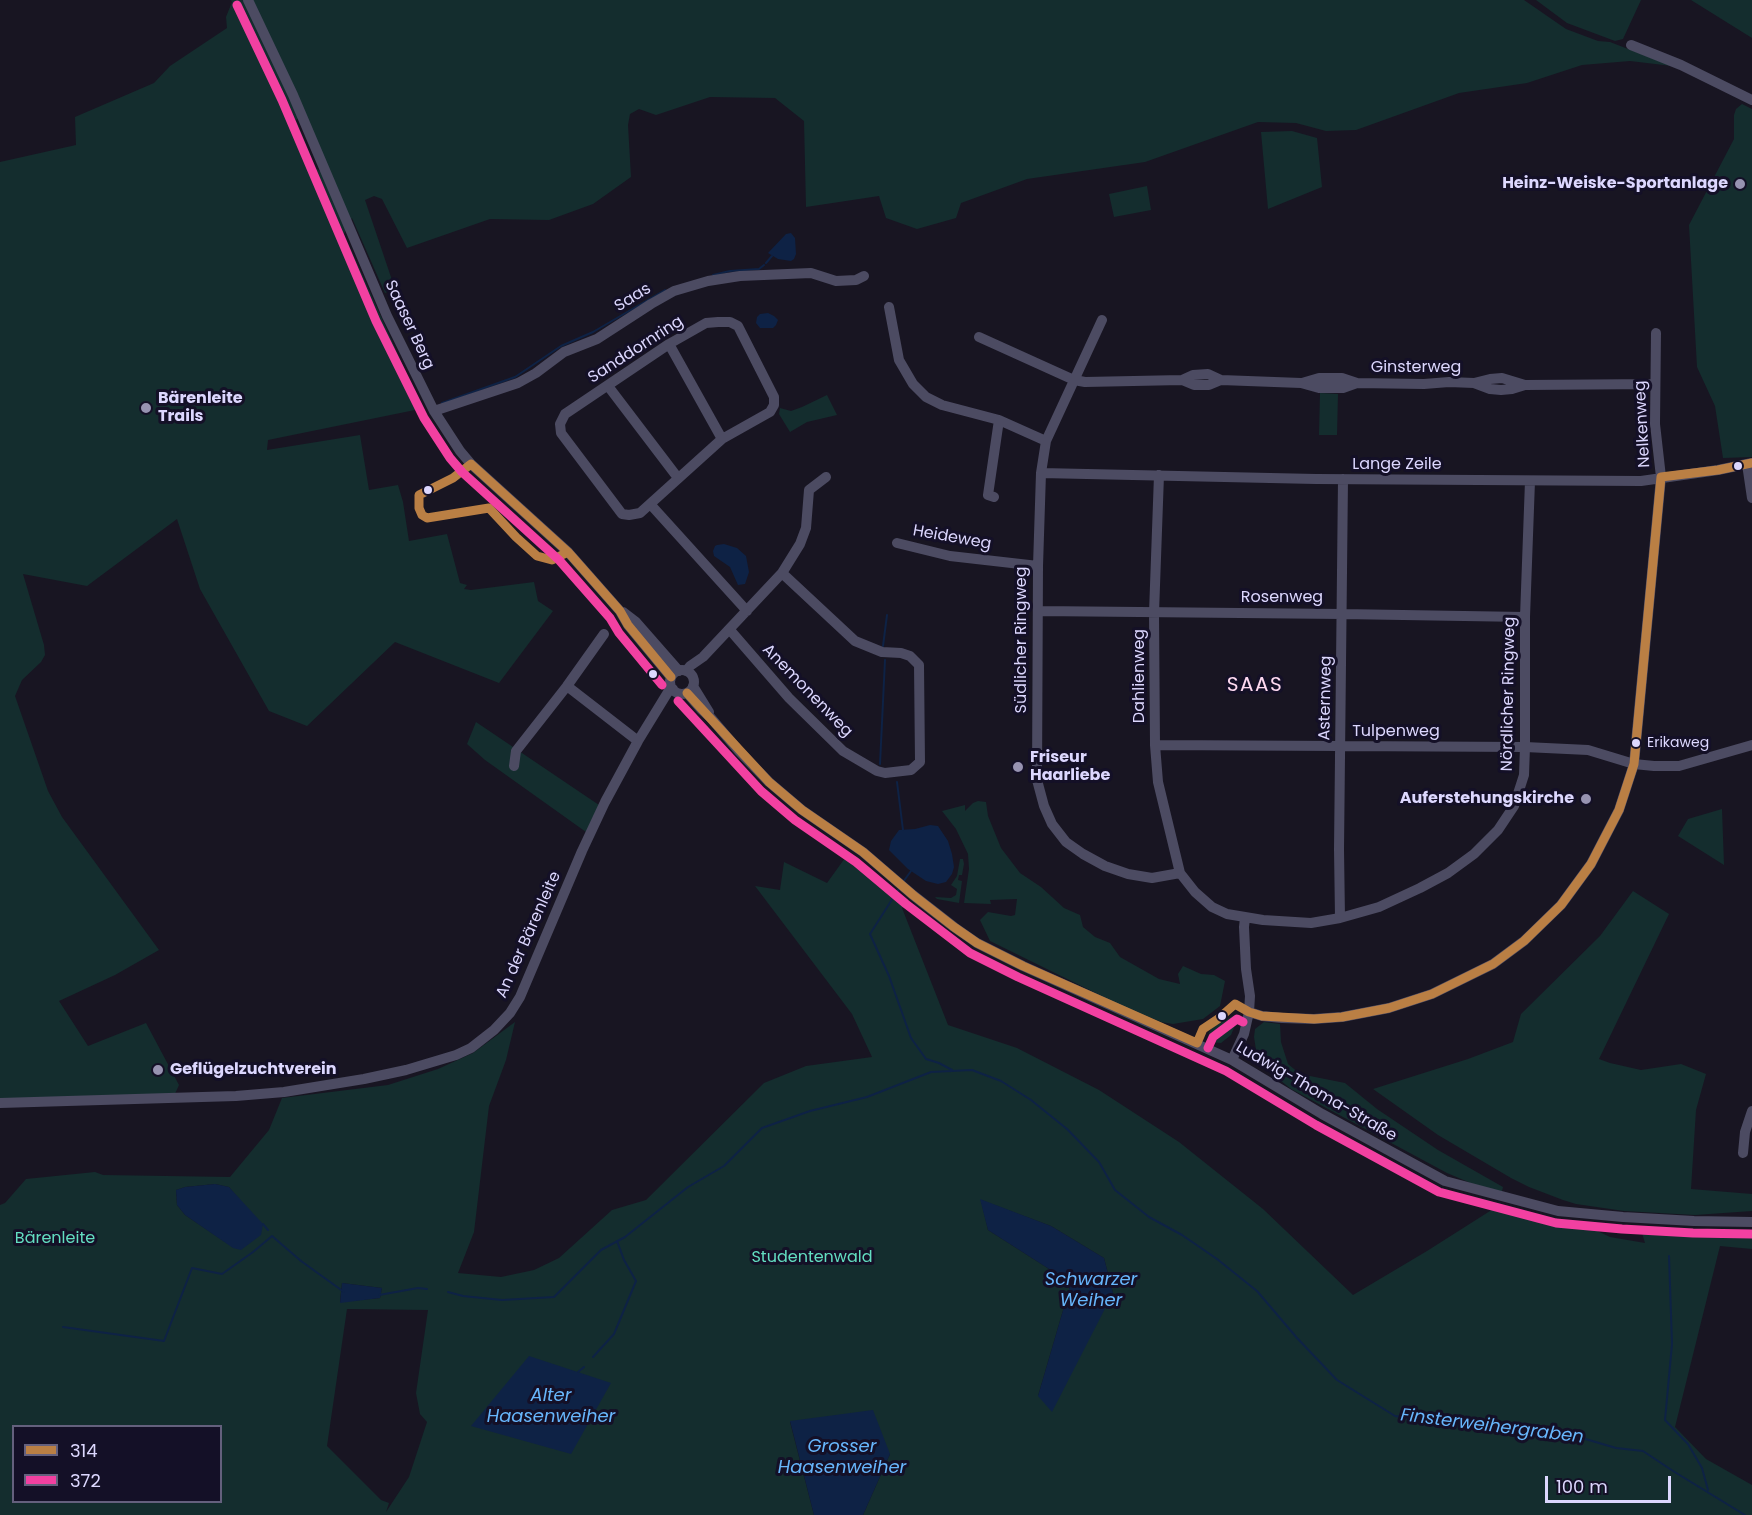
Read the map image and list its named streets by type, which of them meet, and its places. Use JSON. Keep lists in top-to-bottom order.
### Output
{
  "streets": {
    "street": [
      "Saas",
      "Saaser Berg",
      "Sanddornring",
      "Ginsterweg",
      "Nelkenweg",
      "Lange Zeile",
      "Heideweg",
      "Rosenweg",
      "Südlicher Ringweg",
      "Dahlienweg",
      "Anemonenweg",
      "Nördlicher Ringweg",
      "Asternweg",
      "Tulpenweg",
      "An der Bärenleite",
      "Ludwig-Thoma-Straße"
    ]
  },
  "crossings": [
    ["Saas", "Saaser Berg"],
    ["Saaser Berg", "An der Bärenleite"],
    ["Saaser Berg", "Ludwig-Thoma-Straße"],
    ["Ginsterweg", "Nelkenweg"],
    ["Ginsterweg", "Südlicher Ringweg"],
    ["Nelkenweg", "Lange Zeile"],
    ["Nelkenweg", "Tulpenweg"],
    ["Lange Zeile", "Südlicher Ringweg"],
    ["Lange Zeile", "Dahlienweg"],
    ["Lange Zeile", "Nördlicher Ringweg"],
    ["Lange Zeile", "Asternweg"],
    ["Heideweg", "Südlicher Ringweg"],
    ["Rosenweg", "Südlicher Ringweg"],
    ["Rosenweg", "Dahlienweg"],
    ["Rosenweg", "Nördlicher Ringweg"],
    ["Rosenweg", "Asternweg"],
    ["Südlicher Ringweg", "Dahlienweg"],
    ["Südlicher Ringweg", "Nördlicher Ringweg"],
    ["Dahlienweg", "Nördlicher Ringweg"],
    ["Dahlienweg", "Tulpenweg"],
    ["Nördlicher Ringweg", "Asternweg"],
    ["Nördlicher Ringweg", "Tulpenweg"],
    ["Asternweg", "Tulpenweg"],
    ["An der Bärenleite", "Ludwig-Thoma-Straße"]
  ],
  "districts": ["SAAS"],
  "water": [
    "Schwarzer Weiher",
    "Alter Haasenweiher",
    "Finsterweihergraben",
    "Grosser Haasenweiher"
  ],
  "parks": ["Bärenleite", "Studentenwald"],
  "places": [
    "Heinz-Weiske-Sportanlage",
    "Bärenleite Trails",
    "Erikaweg",
    "Friseur Haarliebe",
    "Auferstehungskirche",
    "Geflügelzuchtverein"
  ],
  "lines": ["transit line 372", "transit line 314"],
  "legend": ["314", "372"],
  "scale_bar": "100 m"
}
